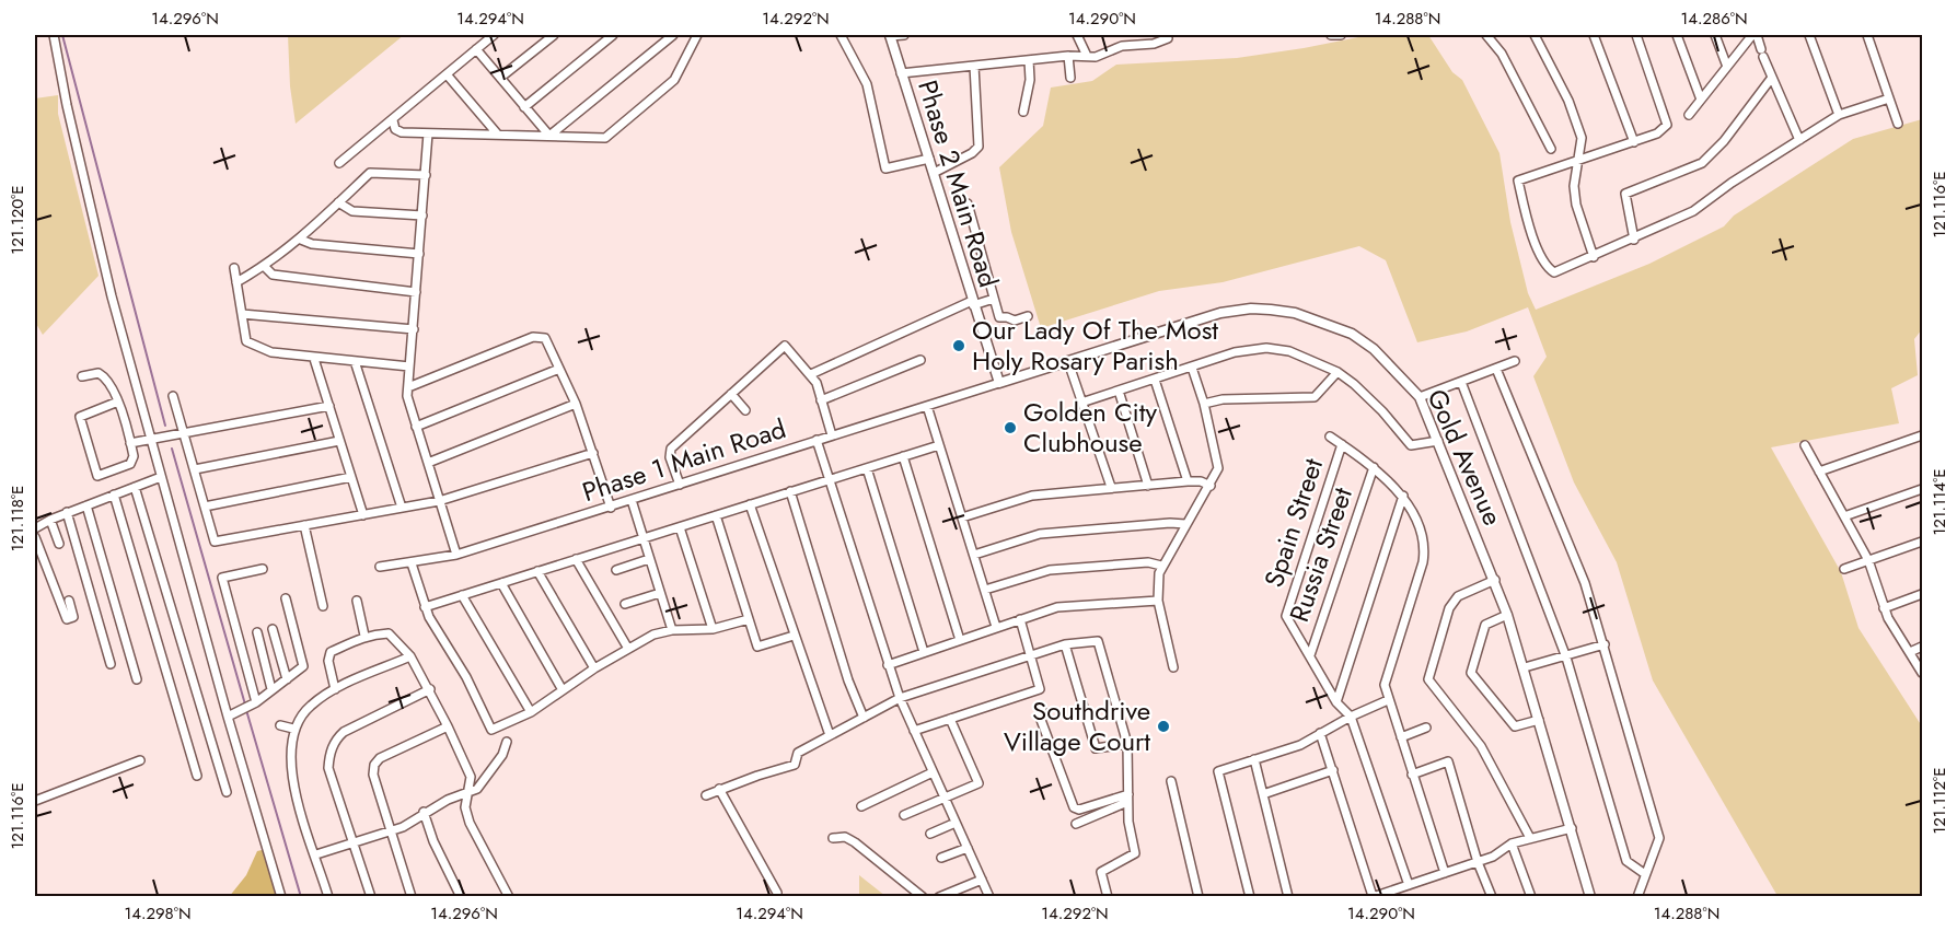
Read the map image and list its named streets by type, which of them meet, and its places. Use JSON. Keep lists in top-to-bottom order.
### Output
{
  "streets": {
    "street": [
      "Phase 2 Main Road",
      "Gold Avenue",
      "Phase 1 Main Road",
      "Spain Street",
      "Russia Street"
    ]
  },
  "crossings": [
    ["Phase 2 Main Road", "Gold Avenue"],
    ["Phase 2 Main Road", "Phase 1 Main Road"],
    ["Gold Avenue", "Phase 1 Main Road"],
    ["Spain Street", "Russia Street"]
  ],
  "places": ["Our Lady Of The Most Holy Rosary Parish", "Golden City Clubhouse", "Southdrive Village Court"],
  "coordinates": [
    "14.296°N",
    "14.294°N",
    "14.292°N",
    "14.290°N",
    "14.288°N",
    "14.286°N",
    "121.116°E",
    "121.120°E",
    "121.114°E",
    "121.118°E",
    "121.112°E",
    "14.298°N"
  ]
}
